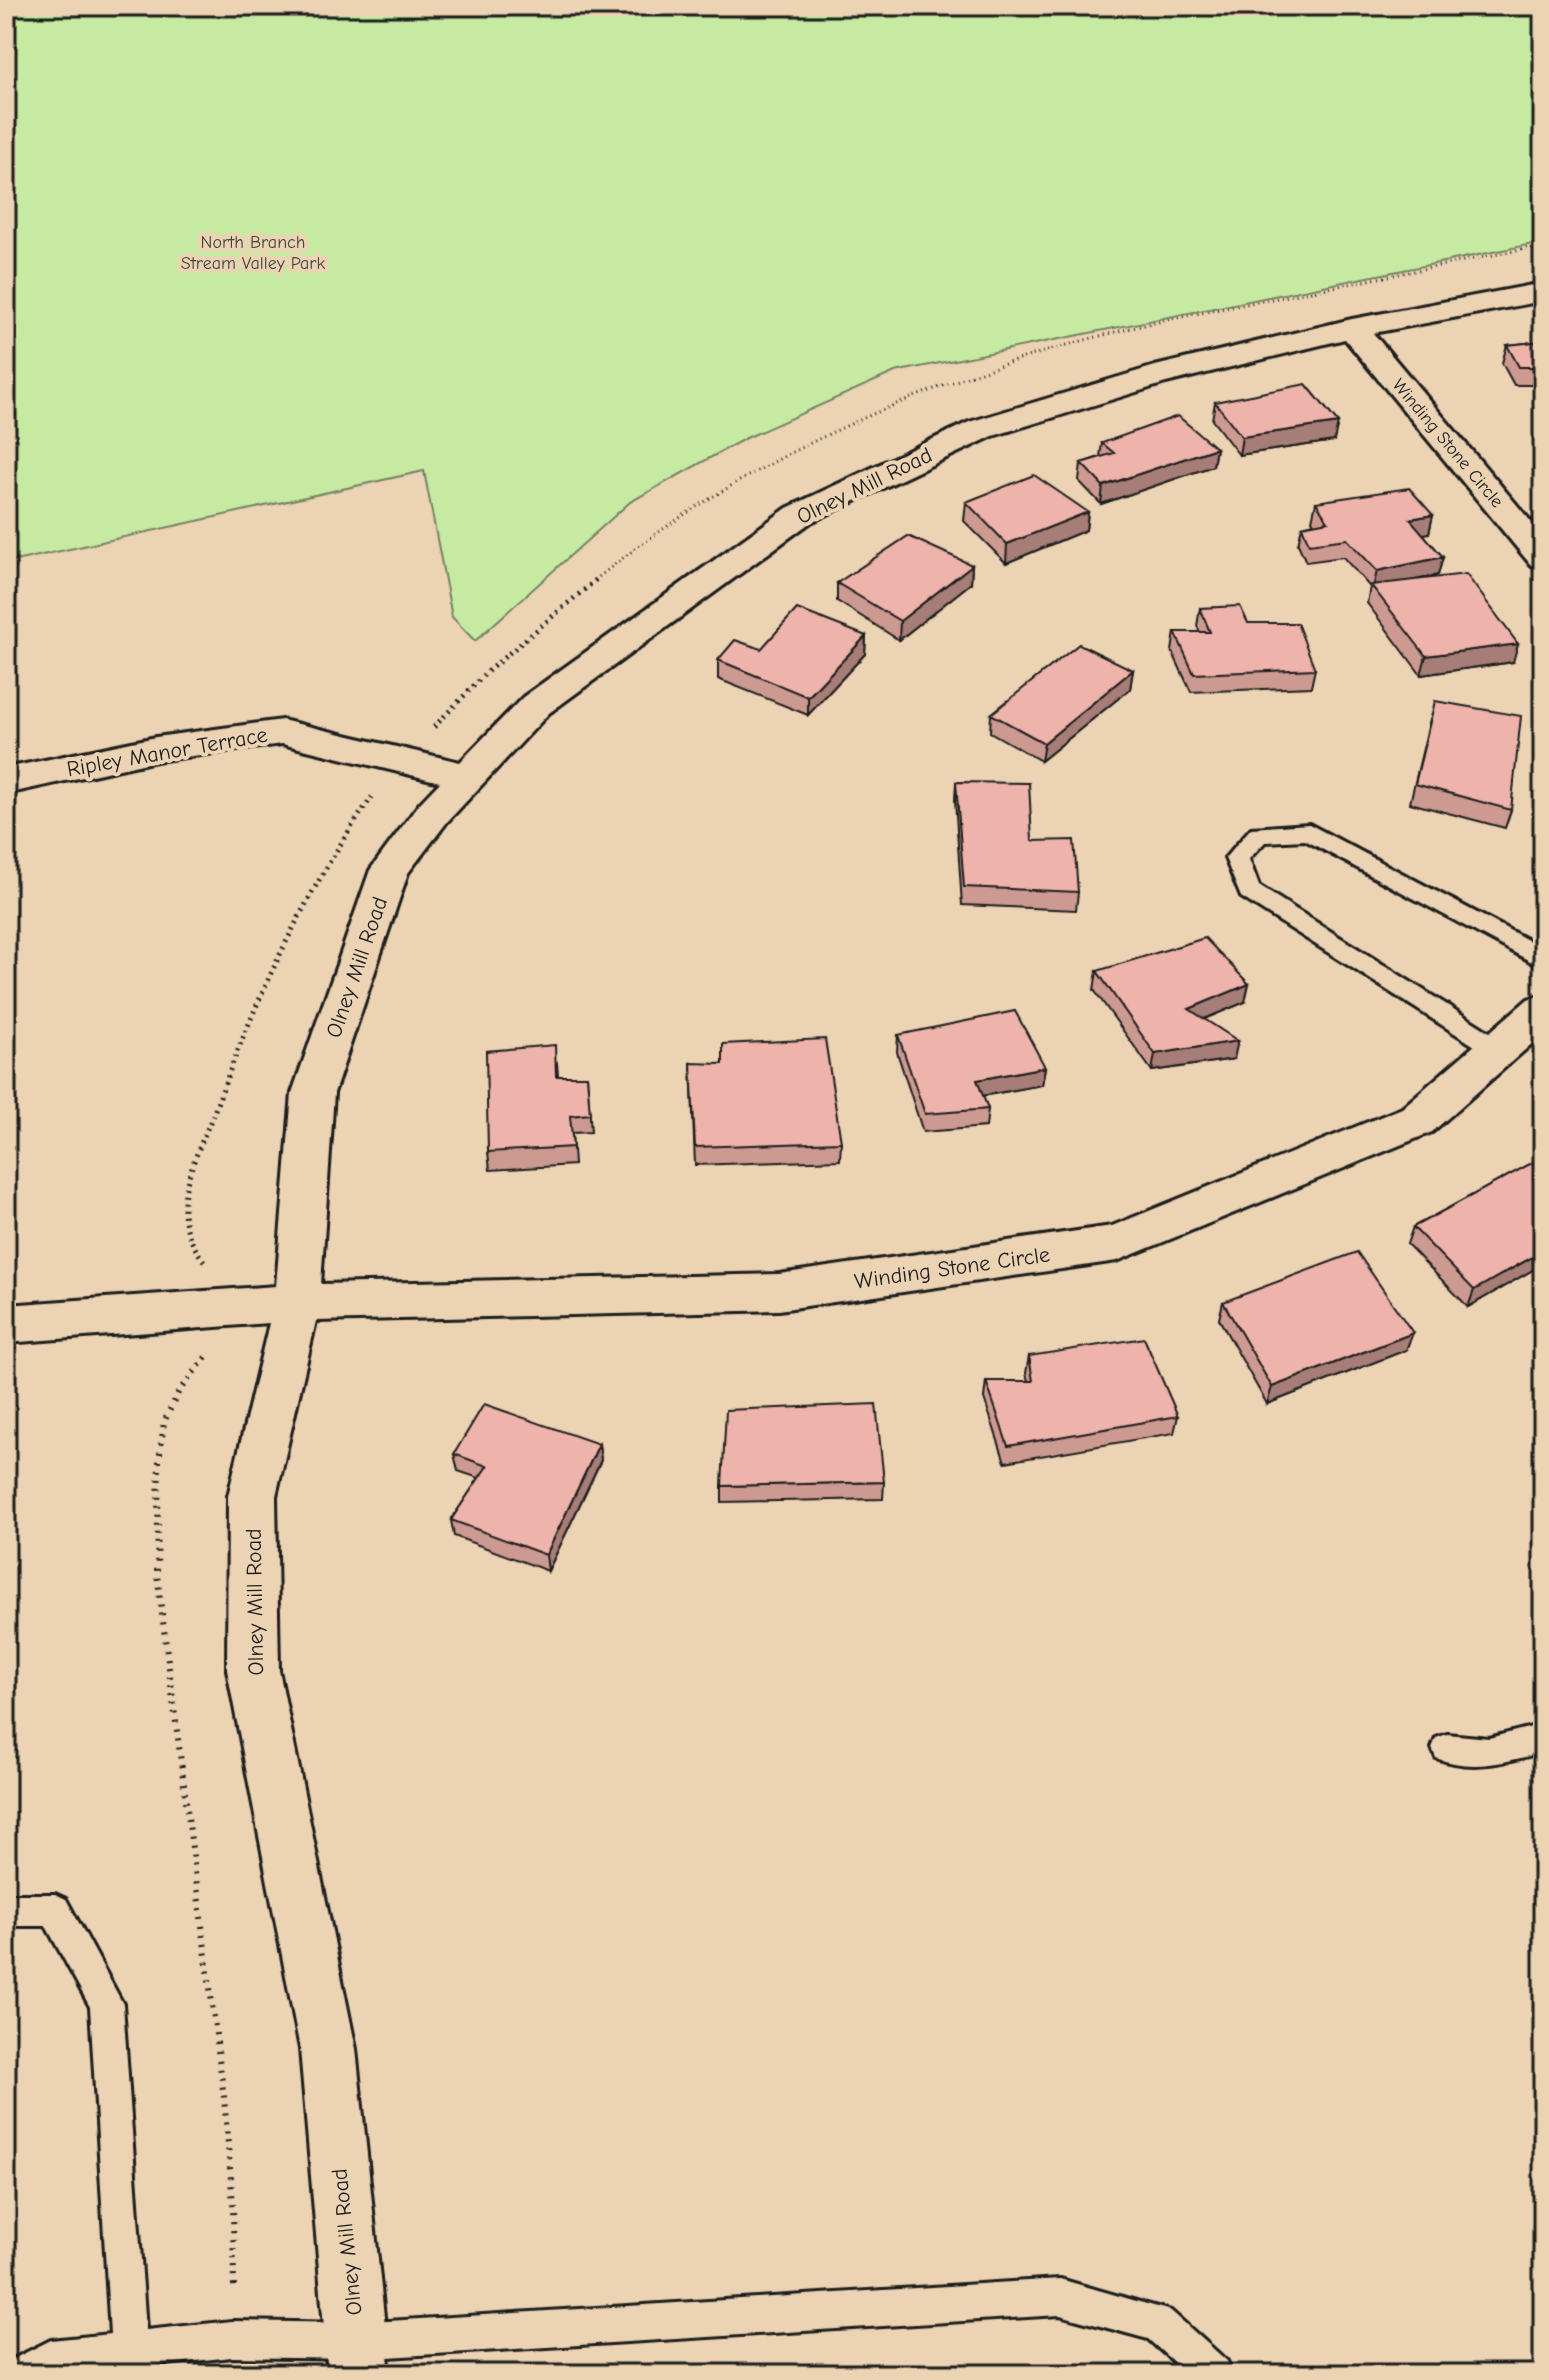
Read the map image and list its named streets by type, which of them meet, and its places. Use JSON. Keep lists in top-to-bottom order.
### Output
{
  "streets": {
    "street": ["Winding Stone Circle", "Olney Mill Road", "Ripley Manor Terrace"]
  },
  "crossings": [
    ["Winding Stone Circle", "Olney Mill Road"],
    ["Olney Mill Road", "Ripley Manor Terrace"]
  ],
  "parks": ["North Branch Stream Valley Park"]
}
